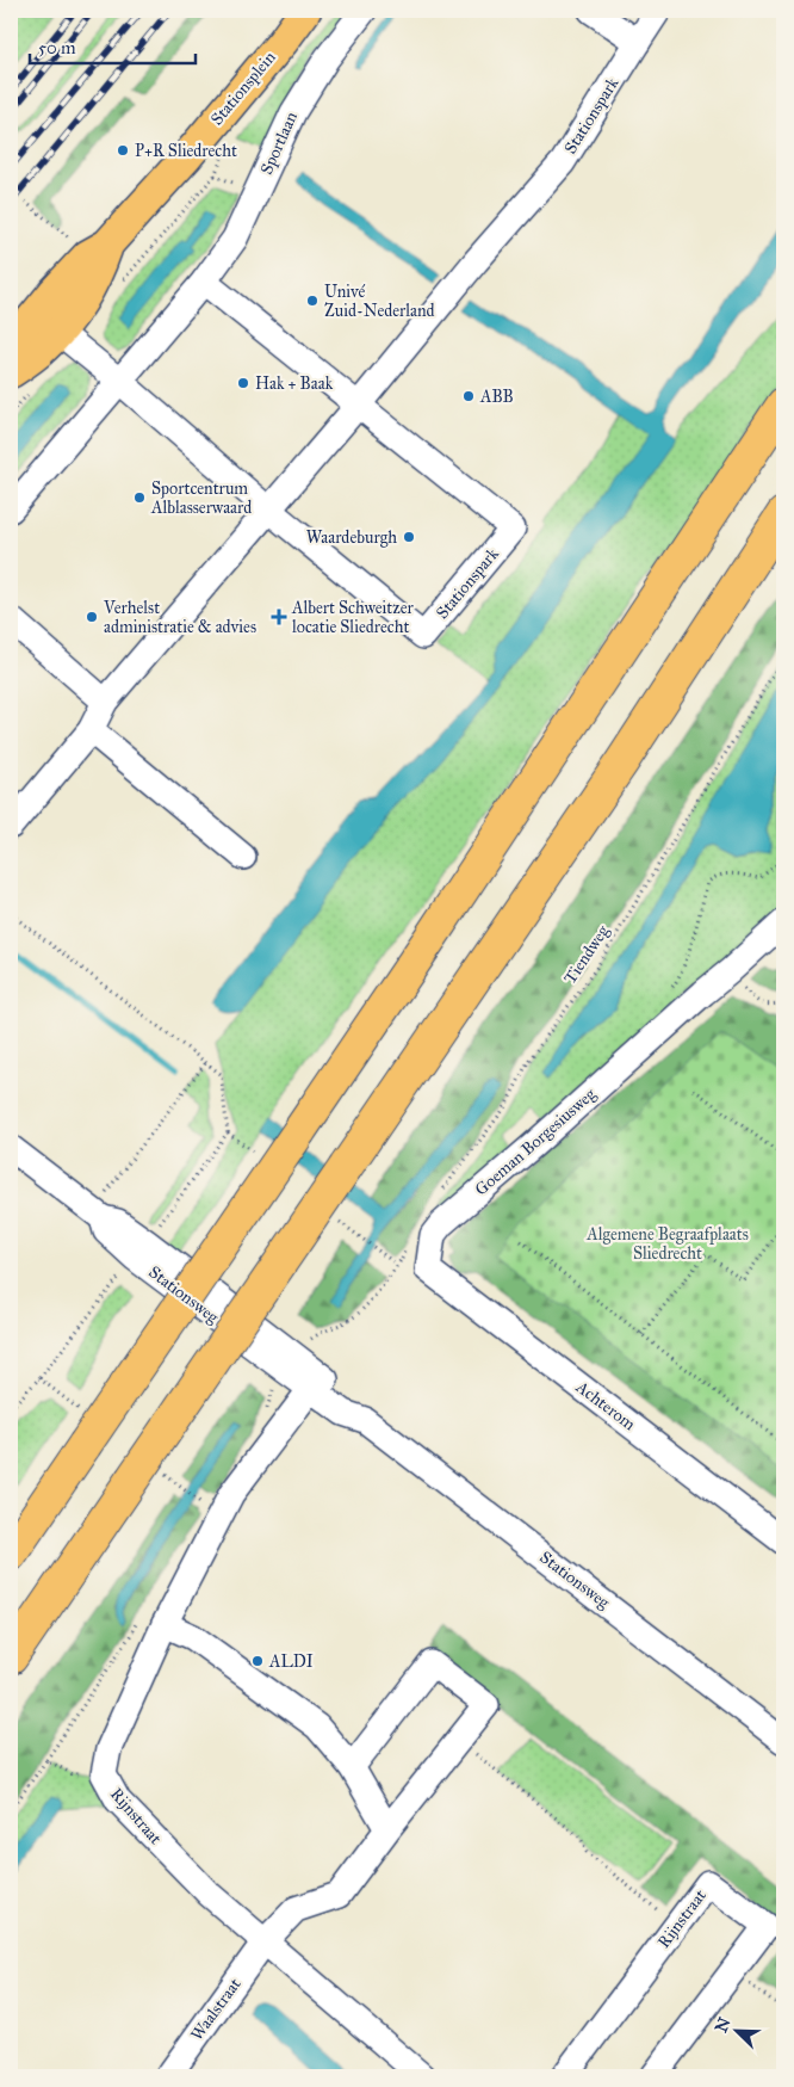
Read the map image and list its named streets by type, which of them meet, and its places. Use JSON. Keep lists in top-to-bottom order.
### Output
{
  "streets": {
    "main road": ["Stationsplein"],
    "street": [
      "Stationspark",
      "Sportlaan",
      "Goeman Borgesiusweg",
      "Stationsweg",
      "Achterom",
      "Rijnstraat",
      "Waalstraat"
    ],
    "path": ["Tiendweg"]
  },
  "crossings": [
    ["Stationsplein", "Stationspark"],
    ["Stationspark", "Sportlaan"],
    ["Goeman Borgesiusweg", "Achterom"],
    ["Stationsweg", "Rijnstraat"],
    ["Rijnstraat", "Waalstraat"]
  ],
  "parks": ["Algemene Begraafplaats Sliedrecht"],
  "places": {
    "other": [
      "P+R Sliedrecht",
      "Univé Zuid-Nederland",
      "Hak + Baak",
      "ABB",
      "Sportcentrum Alblasserwaard",
      "Waardeburgh",
      "Verhelst administratie & advies",
      "ALDI"
    ],
    "health": ["Albert Schweitzer locatie Sliedrecht"]
  },
  "scale_bar": "50 m",
  "north": "top left"
}
